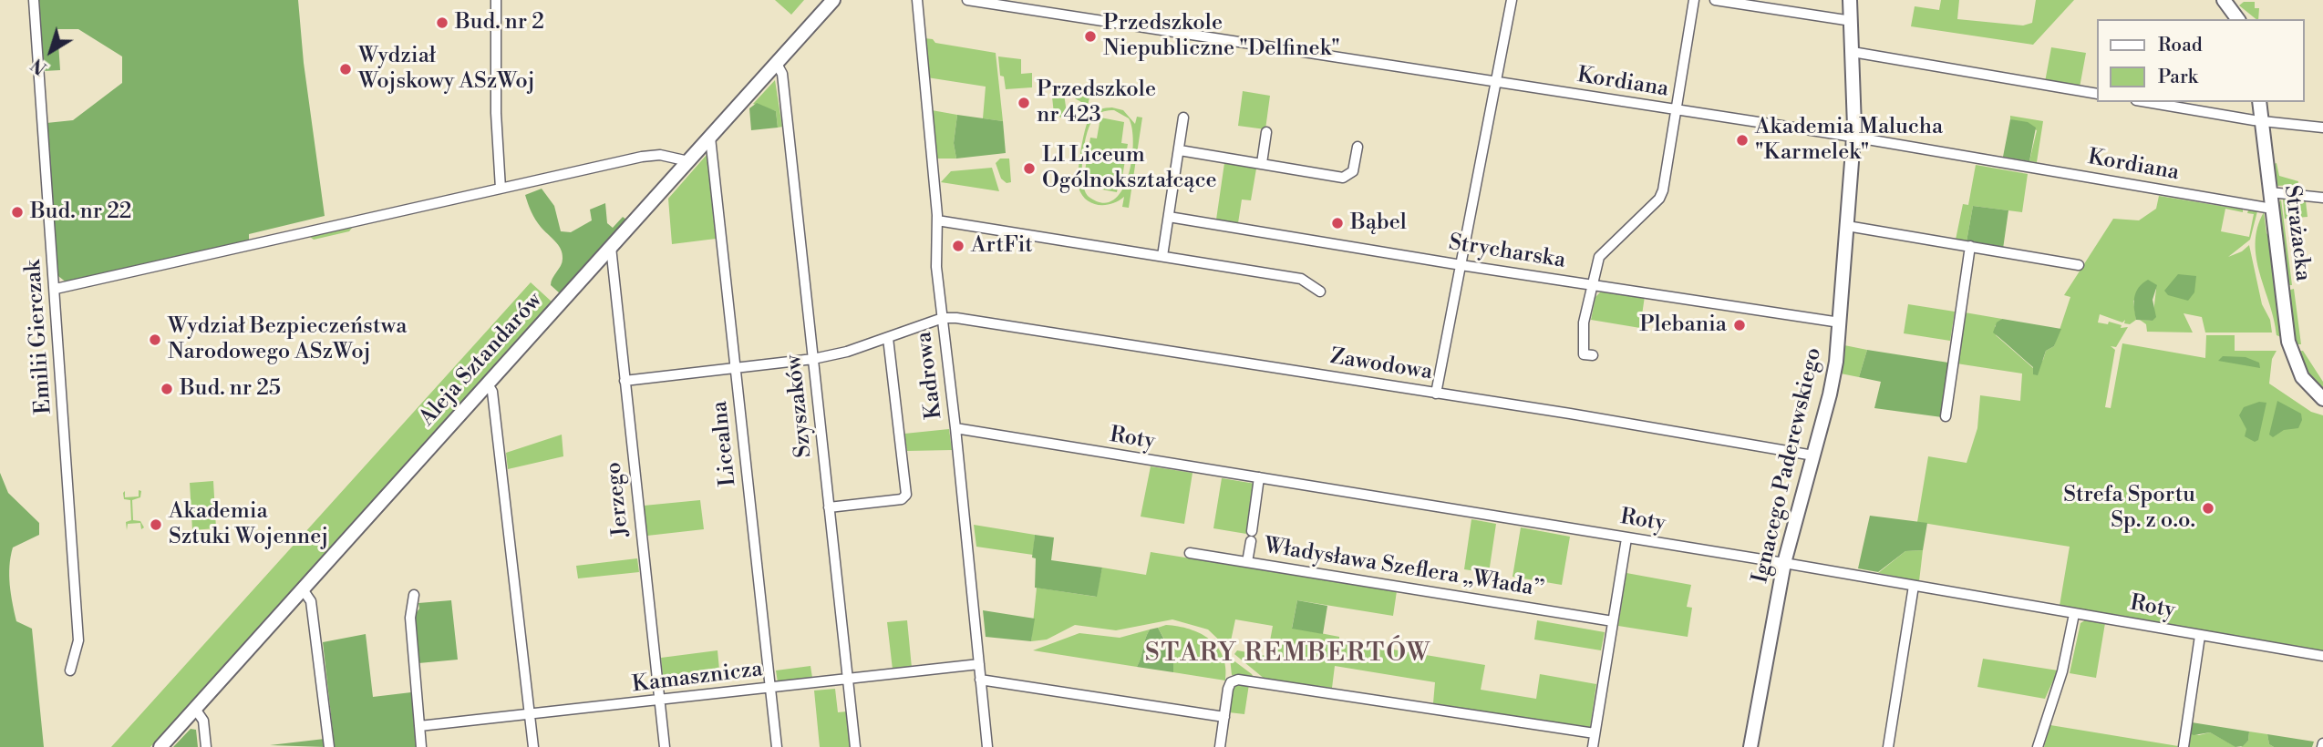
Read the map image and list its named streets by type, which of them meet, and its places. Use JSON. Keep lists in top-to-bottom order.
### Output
{
  "streets": {
    "street": [
      "Kordiana",
      "Strażacka",
      "Strycharska",
      "Emilii Gierczak",
      "Aleja Sztandarów",
      "Zawodowa",
      "Kadrowa",
      "Szyszaków",
      "Roty",
      "Licealna",
      "Ignacego Paderewskiego",
      "Jerzego",
      "Władysława Szeflera „Włada”",
      "Kamasznicza"
    ]
  },
  "crossings": [
    ["Kordiana", "Strażacka"],
    ["Kordiana", "Ignacego Paderewskiego"],
    ["Strycharska", "Ignacego Paderewskiego"],
    ["Aleja Sztandarów", "Szyszaków"],
    ["Aleja Sztandarów", "Licealna"],
    ["Aleja Sztandarów", "Jerzego"],
    ["Zawodowa", "Kadrowa"],
    ["Zawodowa", "Ignacego Paderewskiego"],
    ["Kadrowa", "Roty"],
    ["Kadrowa", "Kamasznicza"],
    ["Szyszaków", "Kamasznicza"],
    ["Roty", "Ignacego Paderewskiego"],
    ["Licealna", "Kamasznicza"],
    ["Jerzego", "Kamasznicza"]
  ],
  "districts": ["STARY REMBERTÓW"],
  "places": [
    "Bud. nr 2",
    "Przedszkole Niepubliczne \"Delfinek\"",
    "Wydział Wojskowy ASzWoj",
    "Przedszkole nr 423",
    "Akademia Malucha \"Karmelek\"",
    "LI Liceum Ogólnokształcące",
    "Bud. nr 22",
    "Bąbel",
    "ArtFit",
    "Plebania",
    "Wydział Bezpieczeństwa Narodowego ASzWoj",
    "Bud. nr 25",
    "Strefa Sportu Sp. z o.o.",
    "Akademia Sztuki Wojennej"
  ],
  "legend": ["Road", "Park"],
  "north": "bottom left"
}
